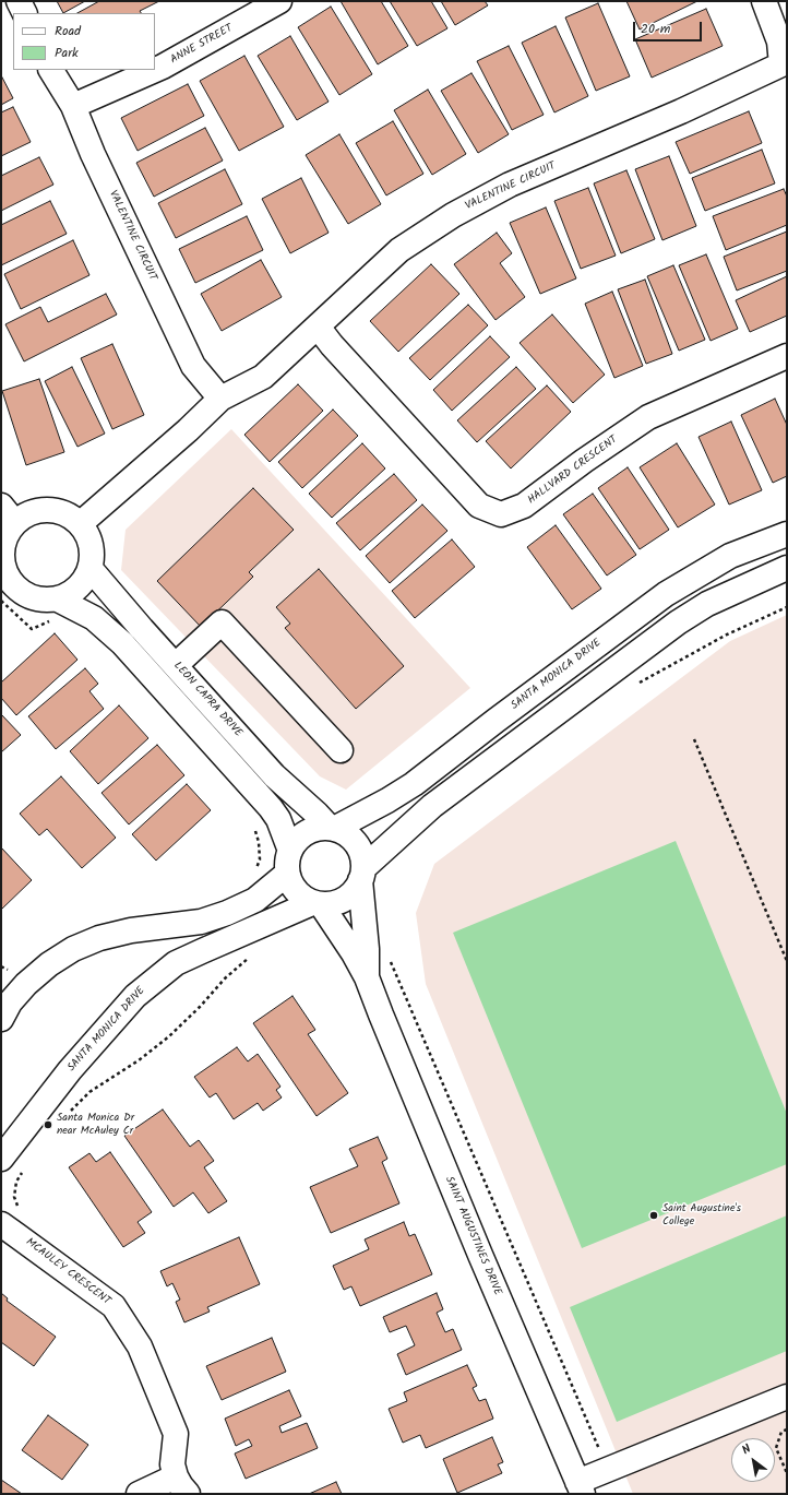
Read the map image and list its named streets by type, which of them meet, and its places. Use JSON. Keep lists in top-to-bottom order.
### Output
{
  "streets": {
    "street": [
      "ANNE STREET",
      "VALENTINE CIRCUIT",
      "HALLVARD CRESCENT",
      "SANTA MONICA DRIVE",
      "LEON CAPRA DRIVE",
      "SAINT AUGUSTINES DRIVE",
      "MCAULEY CRESCENT"
    ]
  },
  "crossings": [
    ["ANNE STREET", "VALENTINE CIRCUIT"],
    ["VALENTINE CIRCUIT", "HALLVARD CRESCENT"],
    ["VALENTINE CIRCUIT", "LEON CAPRA DRIVE"],
    ["SANTA MONICA DRIVE", "LEON CAPRA DRIVE"],
    ["SANTA MONICA DRIVE", "SAINT AUGUSTINES DRIVE"],
    ["LEON CAPRA DRIVE", "SAINT AUGUSTINES DRIVE"]
  ],
  "places": ["Santa Monica Dr near McAuley Cr", "Saint Augustine's College"],
  "legend": ["Road", "Park"],
  "scale_bar": "20 m",
  "north": "top left"
}
